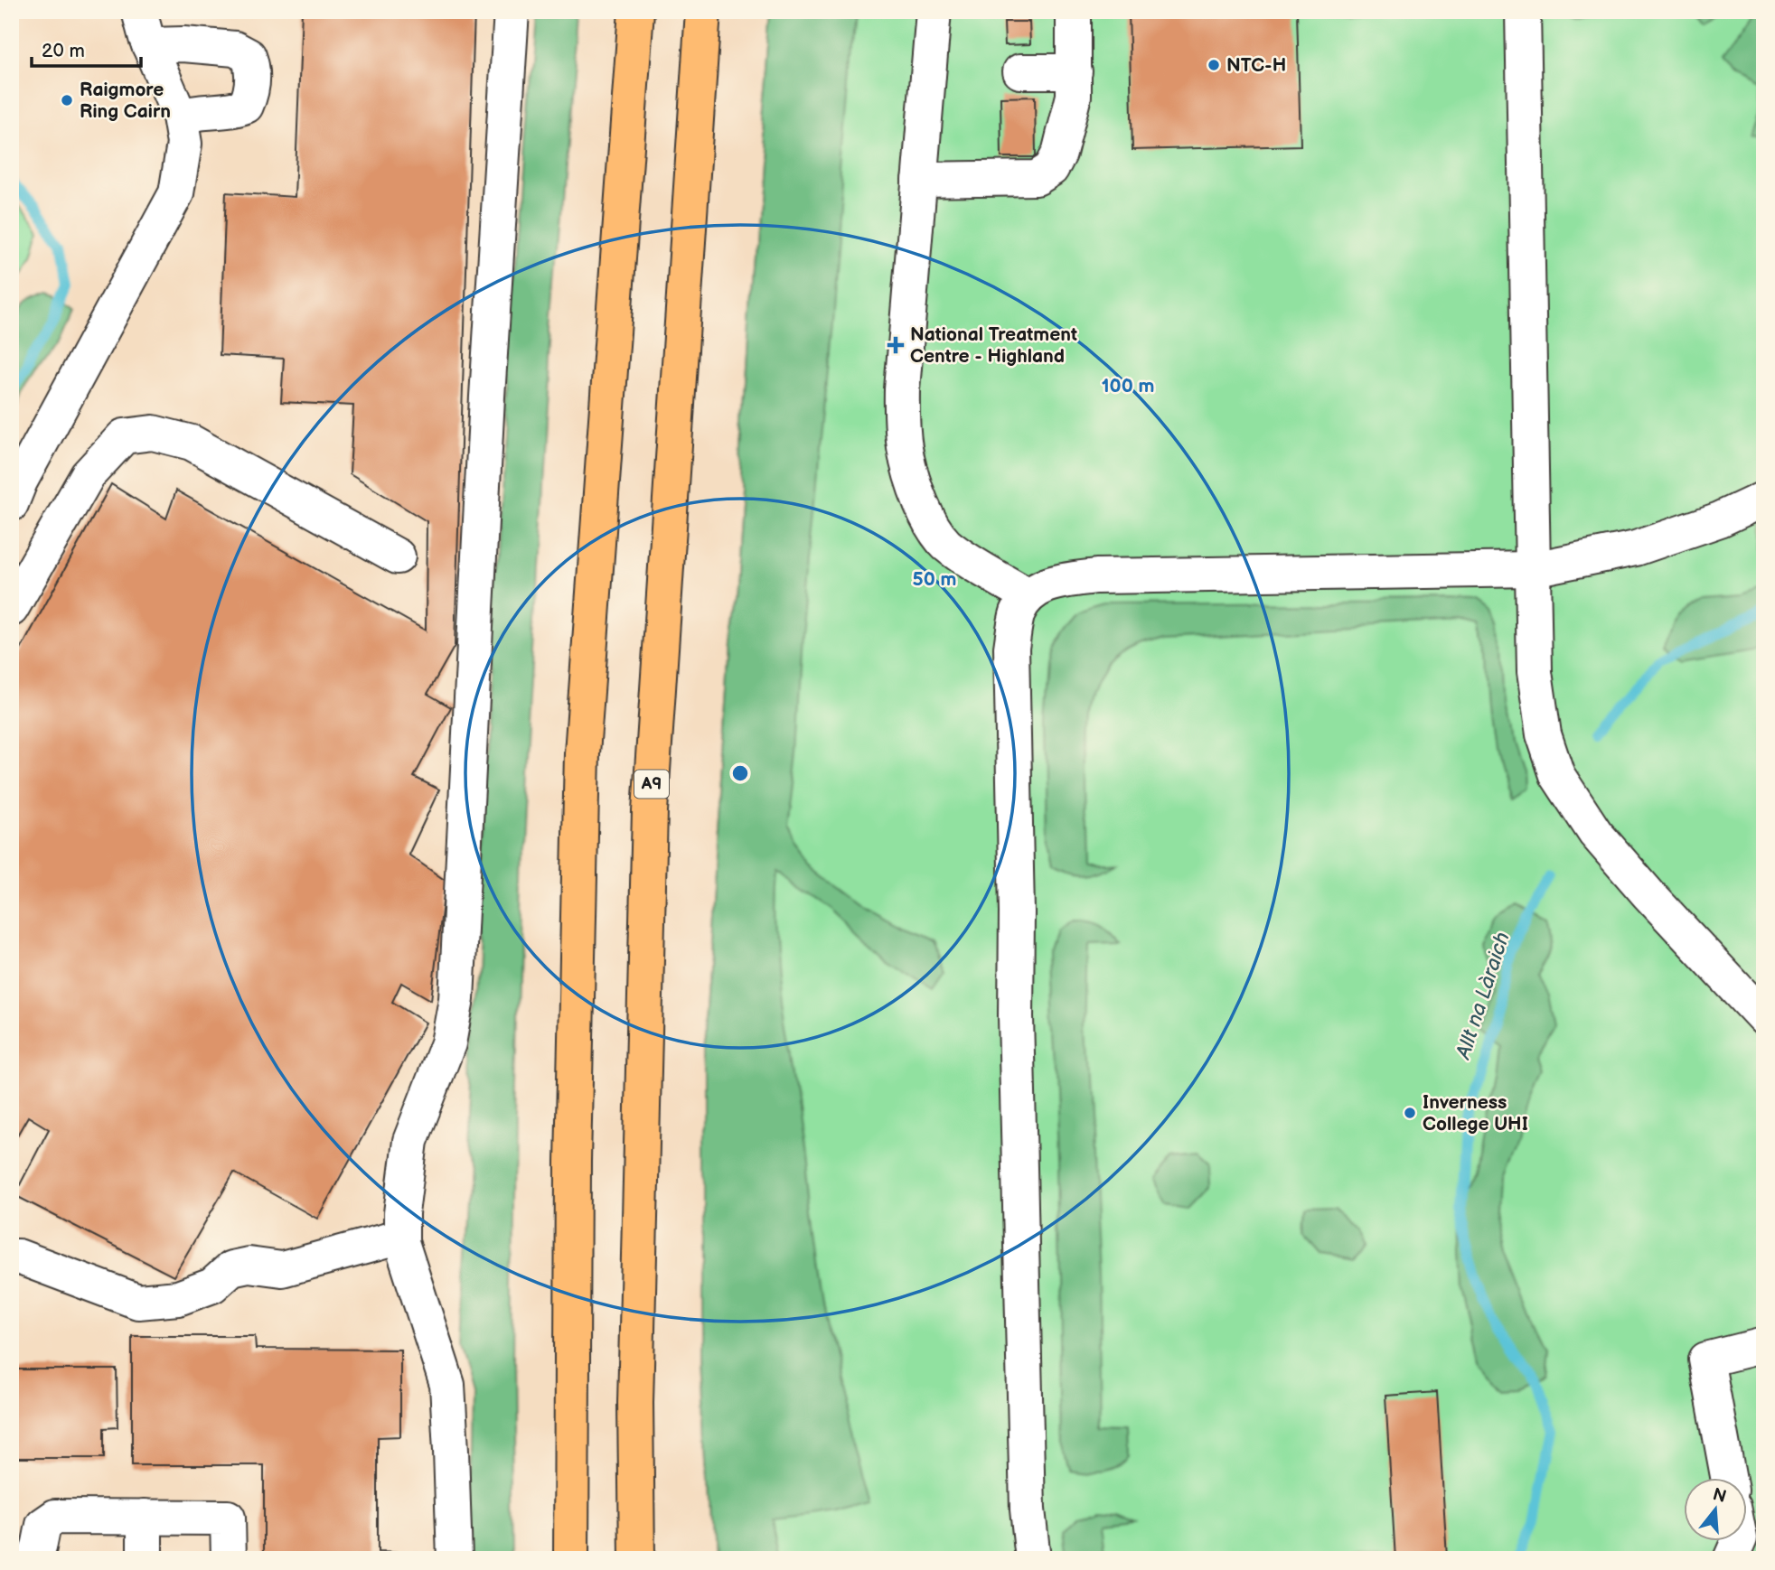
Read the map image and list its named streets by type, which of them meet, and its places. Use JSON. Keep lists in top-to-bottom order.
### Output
{
  "streets": {
    "highway": ["A9"]
  },
  "water": ["Allt na Làraich"],
  "places": {
    "other": ["NTC-H", "Raigmore Ring Cairn", "Inverness College UHI"],
    "health": ["National Treatment Centre - Highland"]
  },
  "scale_bar": "20 m",
  "north": "top",
  "rings": ["100 m", "50 m"]
}
